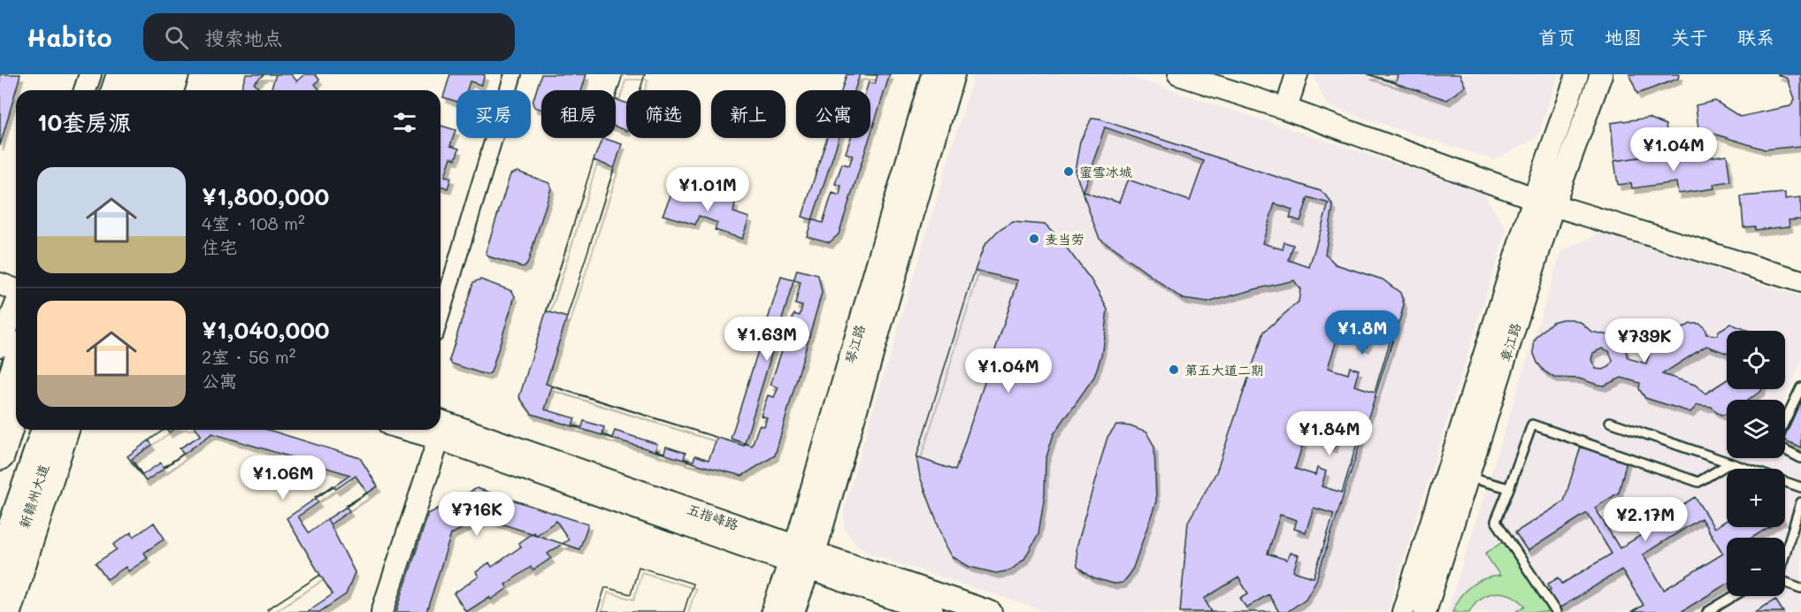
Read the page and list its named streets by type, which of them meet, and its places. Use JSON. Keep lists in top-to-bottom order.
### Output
{
  "streets": {
    "main road": [
      "章江路",
      "琴江路",
      "新赣州大道",
      "五指峰路"
    ]
  },
  "crossings": [
    ["琴江路", "五指峰路"]
  ],
  "places": ["蜜雪冰城", "麦当劳", "第五大道二期"],
  "page": {
    "header": "Habito",
    "search": "搜索地点",
    "nav": [
      "首页",
      "地图",
      "关于",
      "联系"
    ],
    "chip": [
      "买房",
      "租房",
      "筛选",
      "新上",
      "公寓"
    ],
    "heading": "10套房源",
    "price": [
      "¥1.04M",
      "¥1.01M",
      "¥1.8M",
      "¥1.63M",
      "¥739K",
      "¥1.04M",
      "¥1.84M",
      "¥1.06M",
      "¥716K",
      "¥2.17M"
    ],
    "list": [
      {
        "name": "¥1,800,000",
        "note": "4室 · 108 m² · 住宅"
      },
      {
        "name": "¥1,040,000",
        "note": "2室 · 56 m² · 公寓"
      }
    ],
    "map_buttons": ["+", "−"]
  }
}
